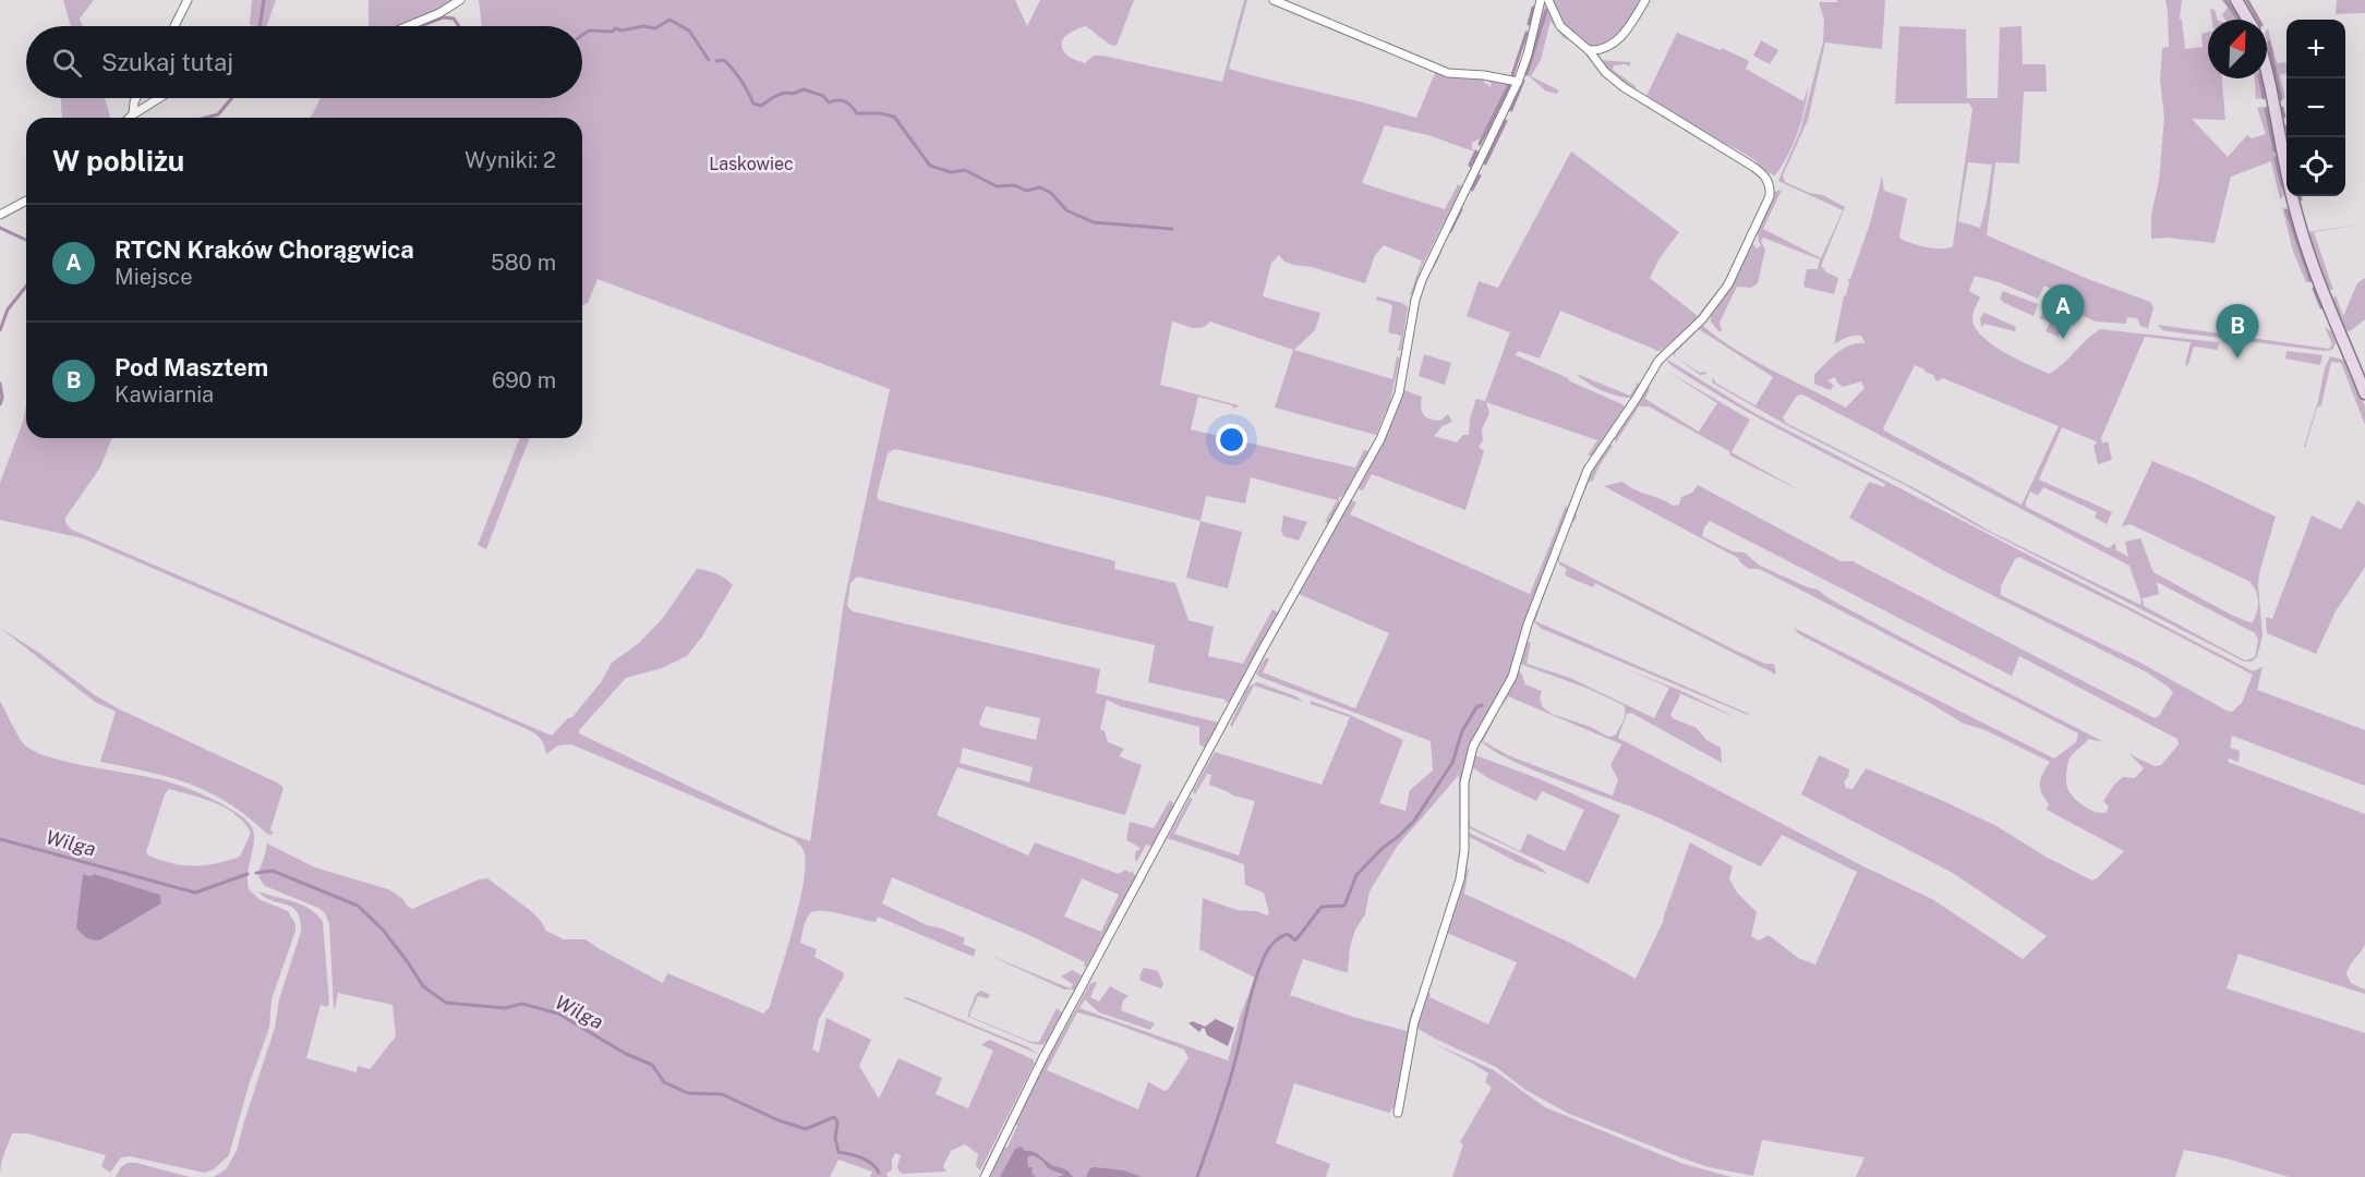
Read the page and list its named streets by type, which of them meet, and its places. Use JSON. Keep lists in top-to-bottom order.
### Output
{
  "water": ["Wilga"],
  "parks": ["Laskowiec"],
  "north": "top right",
  "page": {
    "map_buttons": ["+", "−"],
    "search": "Szukaj tutaj",
    "heading": ["W pobliżu", "Wyniki: 2"],
    "list": [
      {
        "mark": "A",
        "name": "RTCN Kraków Chorągwica",
        "note": "Miejsce",
        "value": "580 m"
      },
      {
        "mark": "B",
        "name": "Pod Masztem",
        "note": "Kawiarnia",
        "value": "690 m"
      }
    ],
    "pins": ["A", "B"]
  }
}
